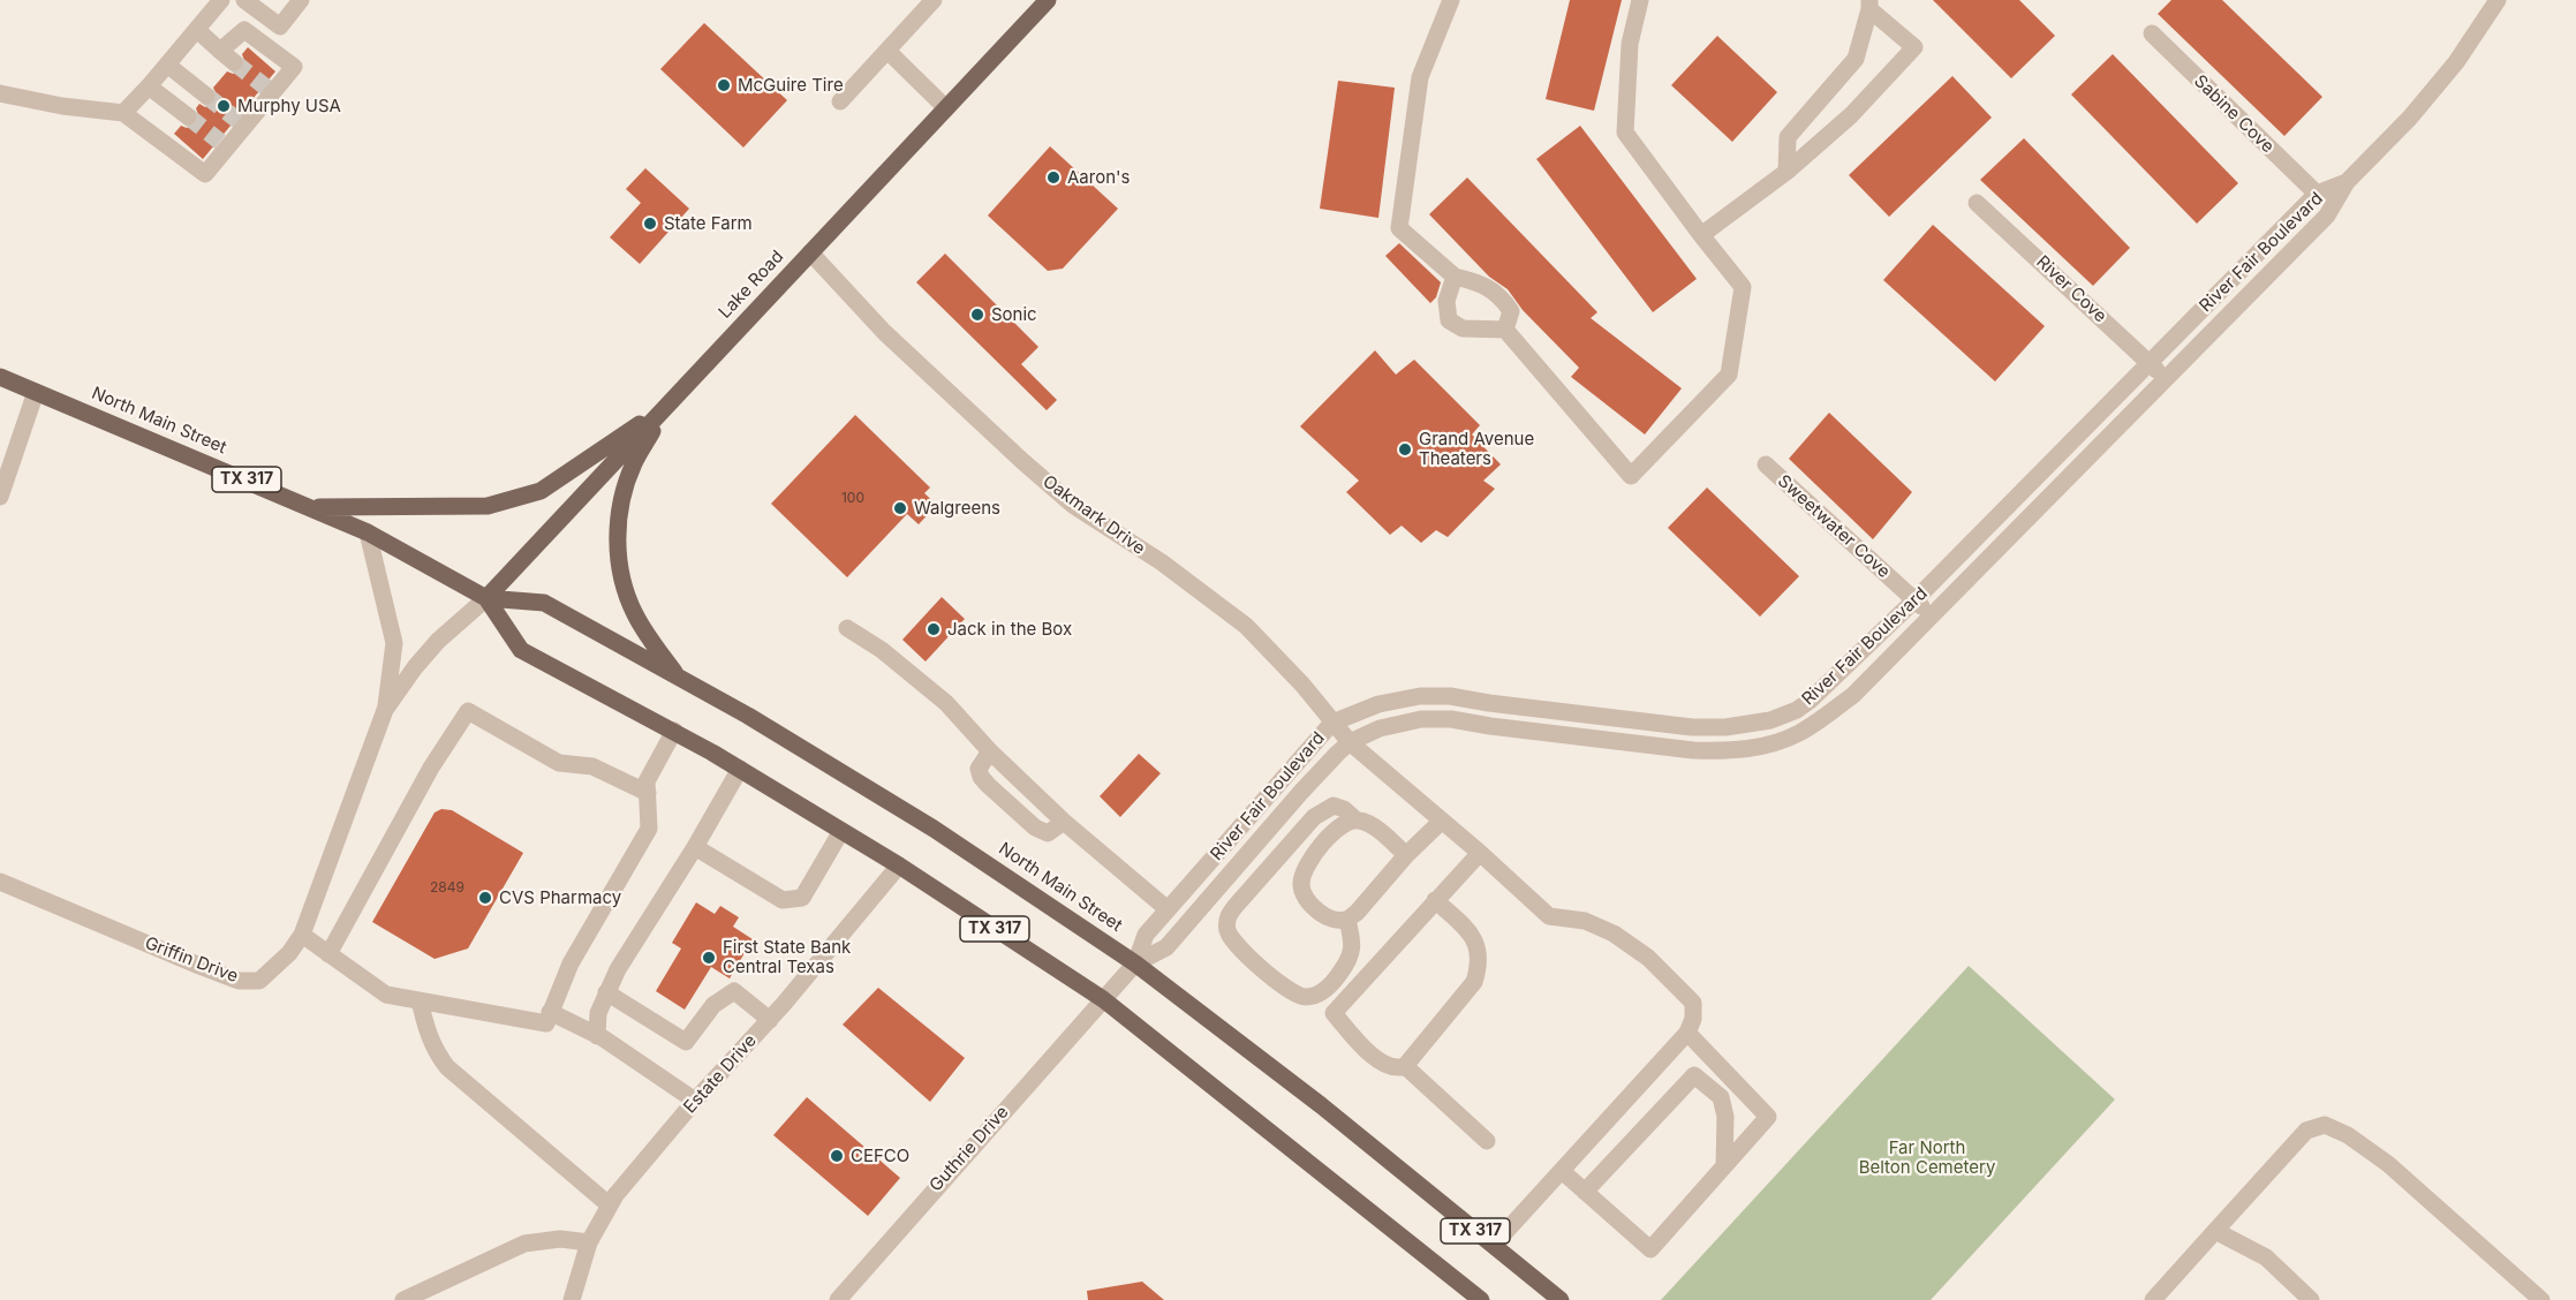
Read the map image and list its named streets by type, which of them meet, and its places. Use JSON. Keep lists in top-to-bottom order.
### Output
{
  "streets": {
    "main road": ["Lake Road", "North Main Street", "TX 317"],
    "street": [
      "Sabine Cove",
      "River Fair Boulevard",
      "River Cove",
      "Oakmark Drive",
      "Sweetwater Cove",
      "Griffin Drive",
      "Estate Drive",
      "Guthrie Drive"
    ]
  },
  "crossings": [
    ["Sabine Cove", "River Fair Boulevard"],
    ["River Fair Boulevard", "River Cove"],
    ["River Fair Boulevard", "North Main Street"],
    ["River Fair Boulevard", "Oakmark Drive"],
    ["River Fair Boulevard", "Sweetwater Cove"],
    ["River Fair Boulevard", "Guthrie Drive"],
    ["Lake Road", "North Main Street"],
    ["Lake Road", "Oakmark Drive"],
    ["Lake Road", "Griffin Drive"],
    ["North Main Street", "Griffin Drive"],
    ["North Main Street", "Estate Drive"],
    ["North Main Street", "Guthrie Drive"]
  ],
  "parks": ["Far North Belton Cemetery"],
  "places": [
    "McGuire Tire",
    "Murphy USA",
    "Aaron's",
    "State Farm",
    "Sonic",
    "Grand Avenue Theaters",
    "Walgreens",
    "Jack in the Box",
    "CVS Pharmacy",
    "First State Bank Central Texas",
    "CEFCO"
  ],
  "house_numbers": ["100", "2849"]
}
